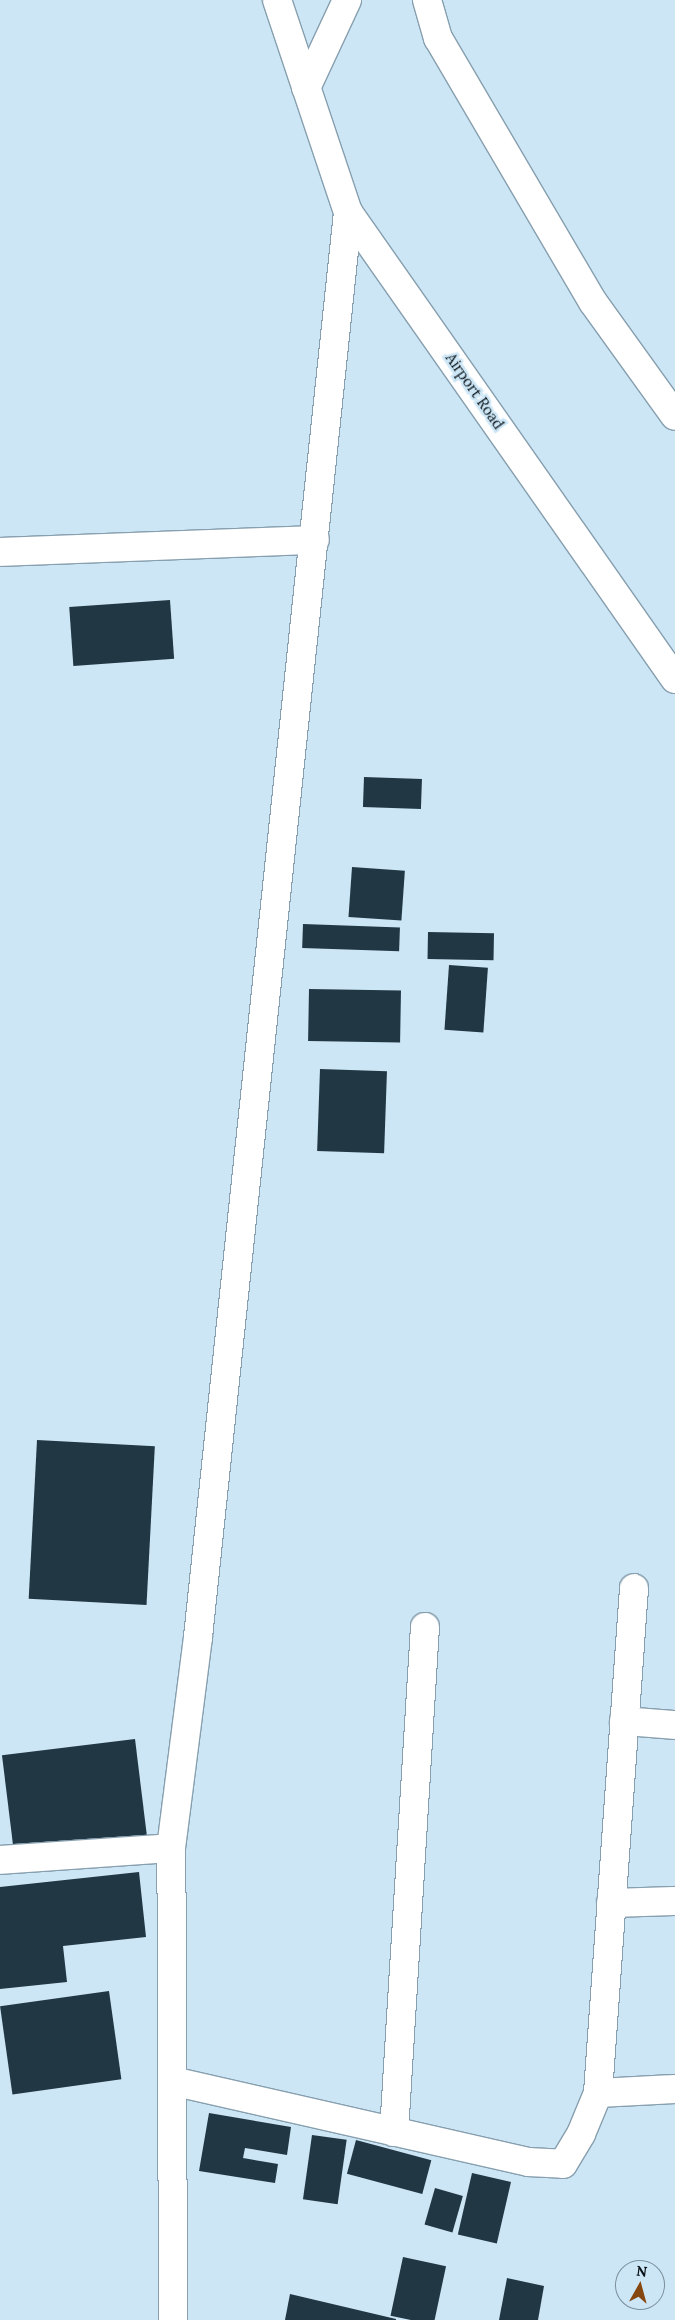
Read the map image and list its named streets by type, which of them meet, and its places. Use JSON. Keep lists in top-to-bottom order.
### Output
{
  "streets": {
    "street": ["Airport Road"]
  },
  "north": "top"
}
